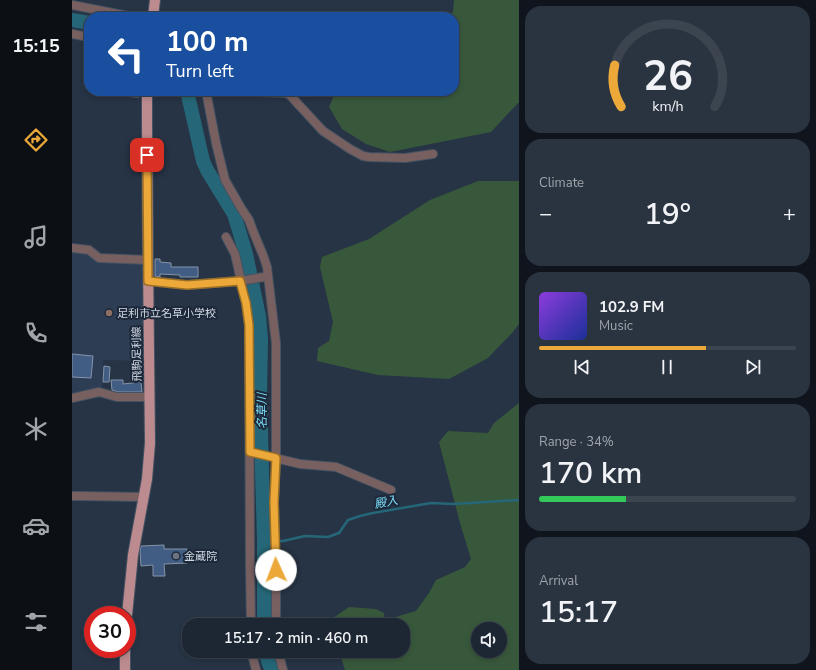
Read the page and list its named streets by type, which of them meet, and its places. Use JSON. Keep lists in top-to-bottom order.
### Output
{
  "streets": {
    "main road": ["飛駒足利線"]
  },
  "water": ["名草川", "殿入"],
  "places": ["足利市立名草小学校", "金蔵院"],
  "page": {
    "tabs": "15:15",
    "turn": ["100 m", "Turn left"],
    "tile": [
      "Climate",
      ["Range · 34%", "170 km"],
      ["Arrival", "15:17"]
    ],
    "heat": ["−", "19°", "+"],
    "song": ["102.9 FM", "Music"],
    "limit": "30",
    "trip": "15:17 · 2 min · 460 m",
    "gauge": ["26", "km/h"]
  }
}
